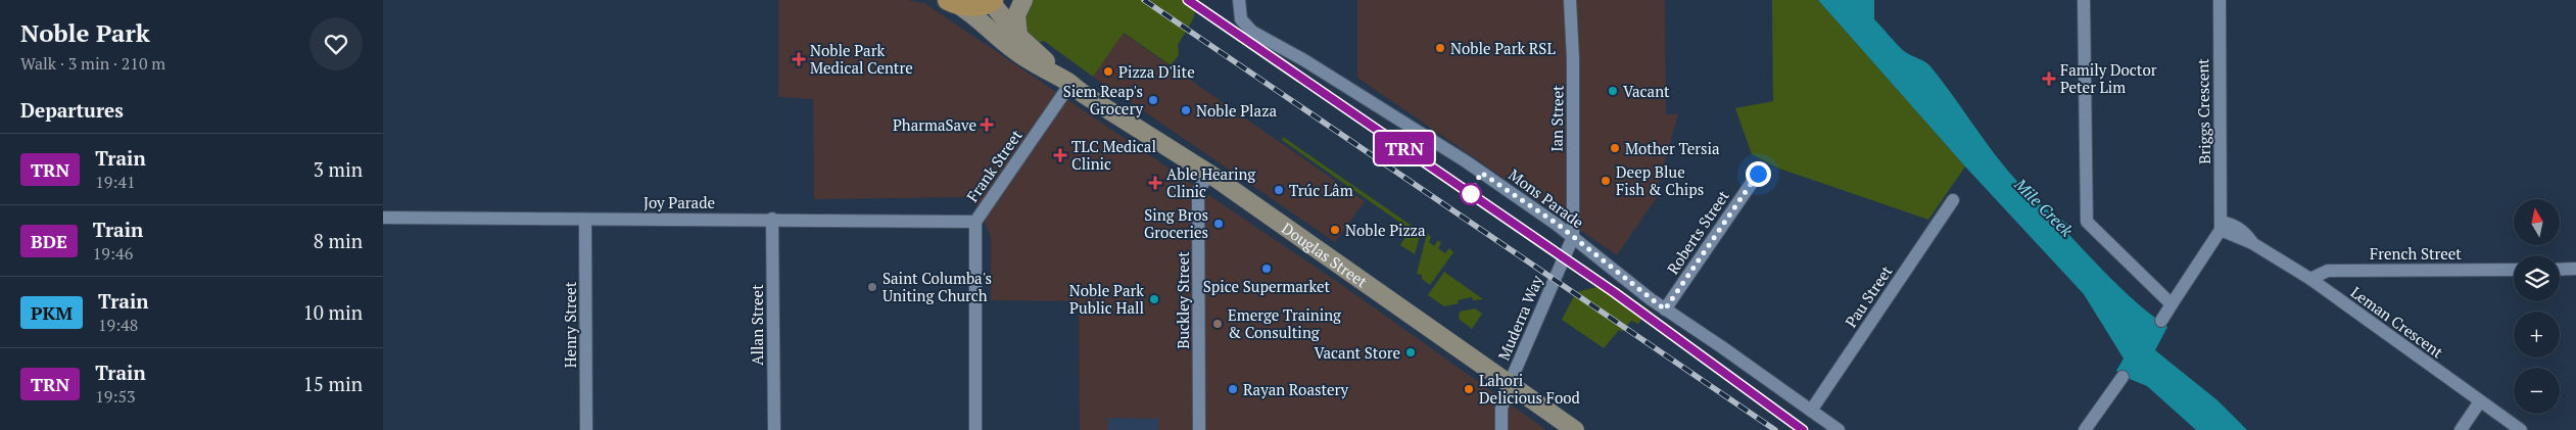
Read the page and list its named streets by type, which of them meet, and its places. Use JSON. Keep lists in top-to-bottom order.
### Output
{
  "streets": {
    "main road": ["Douglas Street"],
    "street": [
      "Briggs Crescent",
      "Ian Street",
      "Frank Street",
      "Mons Parade",
      "Joy Parade",
      "Roberts Street",
      "French Street",
      "Pau Street",
      "Buckley Street",
      "Muderra Way",
      "Leman Crescent",
      "Henry Street",
      "Allan Street"
    ]
  },
  "crossings": [
    ["Briggs Crescent", "Leman Crescent"],
    ["Ian Street", "Mons Parade"],
    ["Ian Street", "Muderra Way"],
    ["Frank Street", "Joy Parade"],
    ["Frank Street", "Douglas Street"],
    ["Mons Parade", "Roberts Street"],
    ["Mons Parade", "Pau Street"],
    ["Mons Parade", "Muderra Way"],
    ["Joy Parade", "Henry Street"],
    ["Joy Parade", "Allan Street"],
    ["French Street", "Leman Crescent"],
    ["Douglas Street", "Buckley Street"],
    ["Douglas Street", "Muderra Way"]
  ],
  "water": ["Mile Creek"],
  "places": {
    "other": [
      "Noble Park RSL",
      "Pizza D'lite",
      "Vacant",
      "Siem Reap's Grocery",
      "Noble Plaza",
      "Mother Tersia",
      "Deep Blue Fish & Chips",
      "Trúc Lâm",
      "Sing Bros Groceries",
      "Noble Pizza",
      "Spice Supermarket",
      "Saint Columba's Uniting Church",
      "Noble Park Public Hall",
      "Emerge Training & Consulting",
      "Vacant Store",
      "Rayan Roastery",
      "Lahori Delicious Food"
    ],
    "health": [
      "Noble Park Medical Centre",
      "Family Doctor Peter Lim",
      "PharmaSave",
      "TLC Medical Clinic",
      "Able Hearing Clinic"
    ]
  },
  "north": "top",
  "page": {
    "heading": [
      ["Noble Park", "Walk · 3 min · 210 m"],
      "Departures"
    ],
    "on_map": "TRN",
    "list": [
      {
        "mark": "TRN",
        "name": "Train",
        "note": "19:41",
        "value": "3 min"
      },
      {
        "mark": "BDE",
        "name": "Train",
        "note": "19:46",
        "value": "8 min"
      },
      {
        "mark": "PKM",
        "name": "Train",
        "note": "19:48",
        "value": "10 min"
      },
      {
        "mark": "TRN",
        "name": "Train",
        "note": "19:53",
        "value": "15 min"
      }
    ],
    "map_buttons": ["+", "−"]
  }
}
